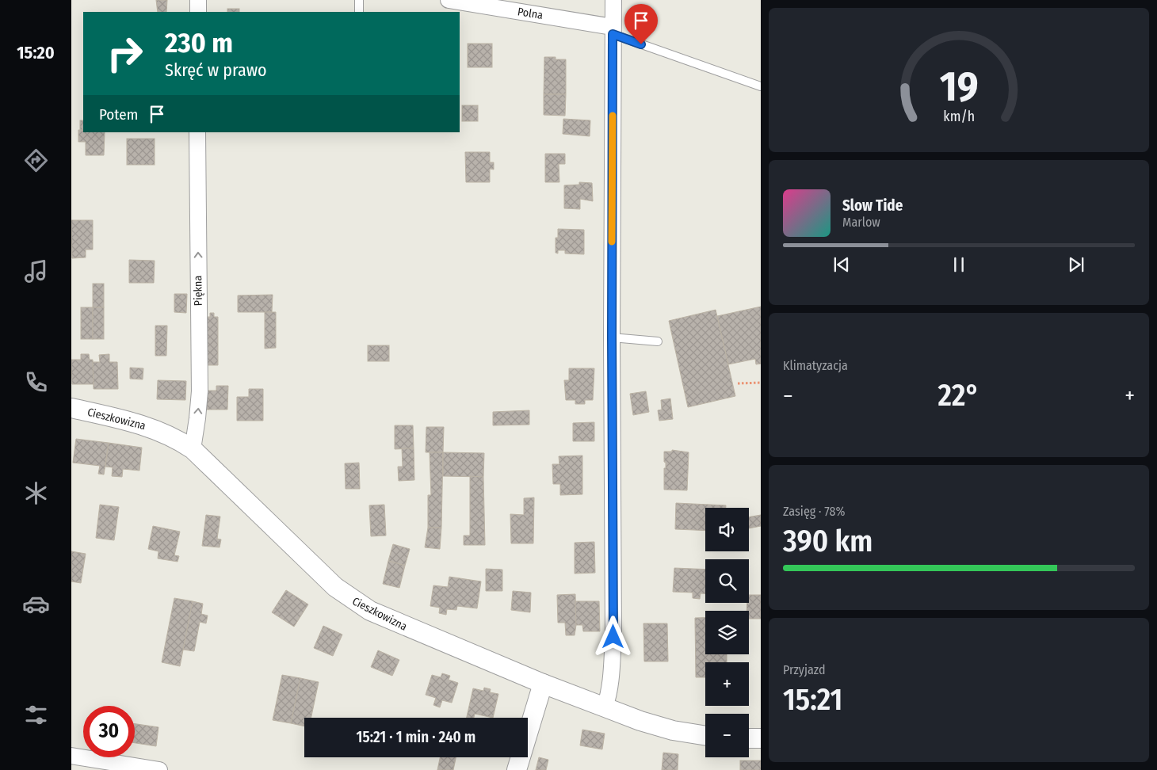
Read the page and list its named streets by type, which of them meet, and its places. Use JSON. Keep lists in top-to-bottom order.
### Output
{
  "streets": {
    "street": ["Polna", "Piękna", "Cieszkowizna"]
  },
  "crossings": [
    ["Piękna", "Cieszkowizna"]
  ],
  "one_way": ["Piękna"],
  "page": {
    "tabs": "15:20",
    "turn": ["230 m", "Skręć w prawo"],
    "then": "Potem",
    "song": ["Slow Tide", "Marlow"],
    "tile": [
      "Klimatyzacja",
      ["Zasięg · 78%", "390 km"],
      ["Przyjazd", "15:21"]
    ],
    "heat": ["−", "22°", "+"],
    "map_buttons": ["+", "−"],
    "limit": "30",
    "trip": "15:21 · 1 min · 240 m",
    "gauge": ["19", "km/h"]
  }
}
